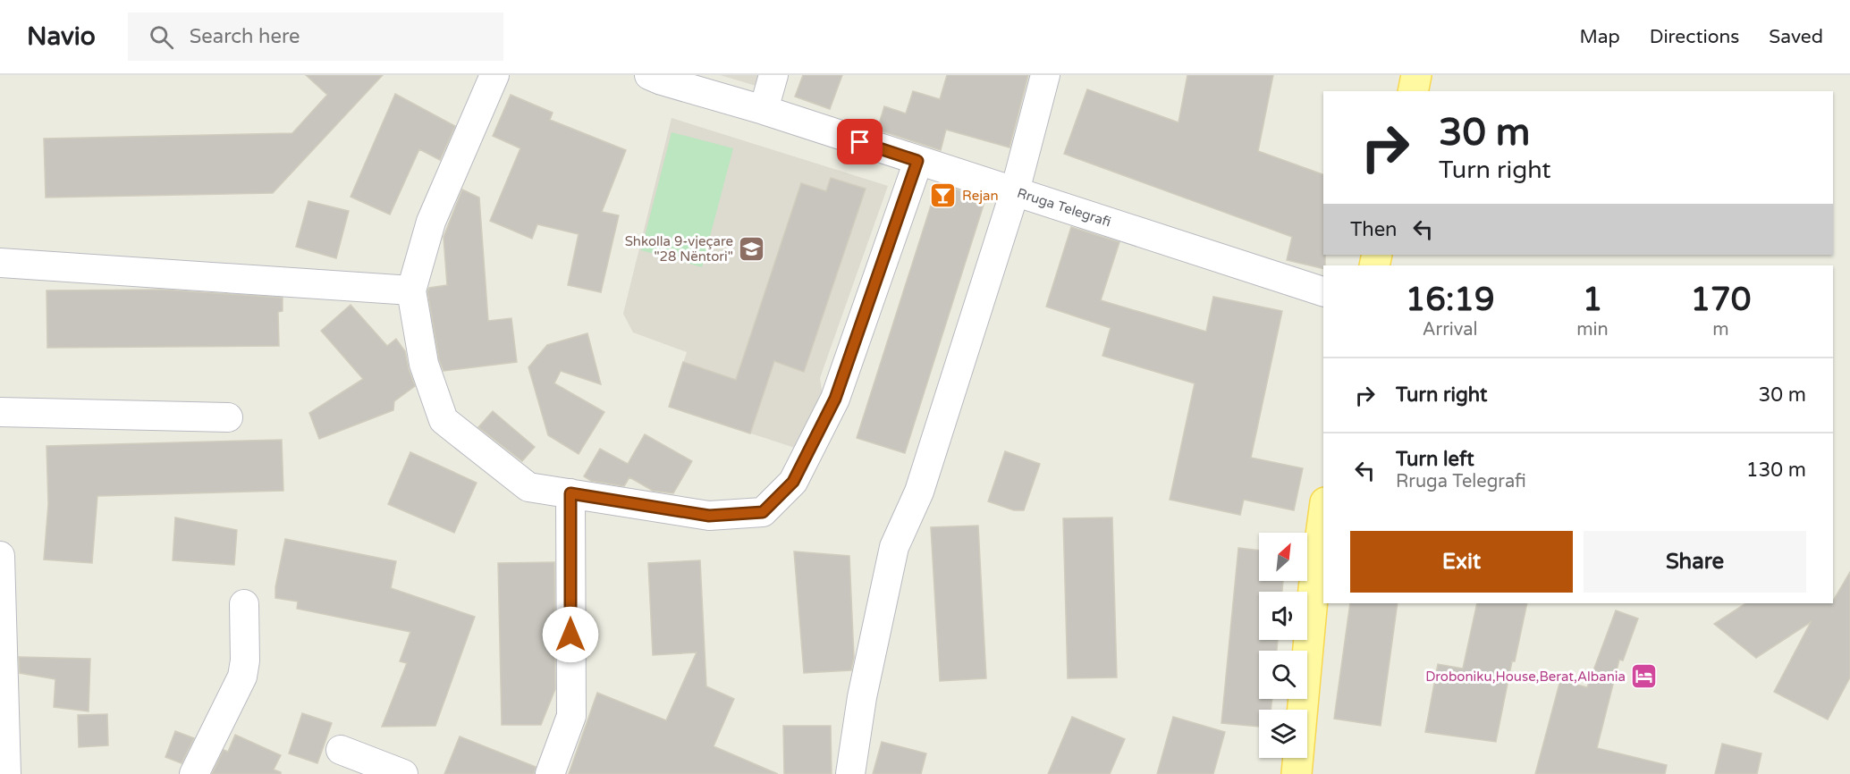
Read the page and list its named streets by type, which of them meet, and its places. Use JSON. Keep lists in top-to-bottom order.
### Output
{
  "streets": {
    "street": ["Rruga Telegrafi"]
  },
  "places": {
    "bar": ["Rejan"],
    "school or university": ["Shkolla 9-vjeçare \"28 Nëntori\""],
    "hotel": ["Droboniku,House,Berat,Albania"]
  },
  "north": "top right",
  "page": {
    "header": "Navio",
    "search": "Search here",
    "nav": ["Map", "Directions", "Saved"],
    "turn": ["30 m", "Turn right"],
    "then": "Then",
    "eta": [
      "16:19",
      "Arrival",
      "1",
      "min",
      "170",
      "m"
    ],
    "list": [
      {
        "name": "Turn right",
        "value": "30 m"
      },
      {
        "name": "Turn left",
        "note": "Rruga Telegrafi",
        "value": "130 m"
      }
    ],
    "buttons": ["Exit", "Share"]
  }
}
